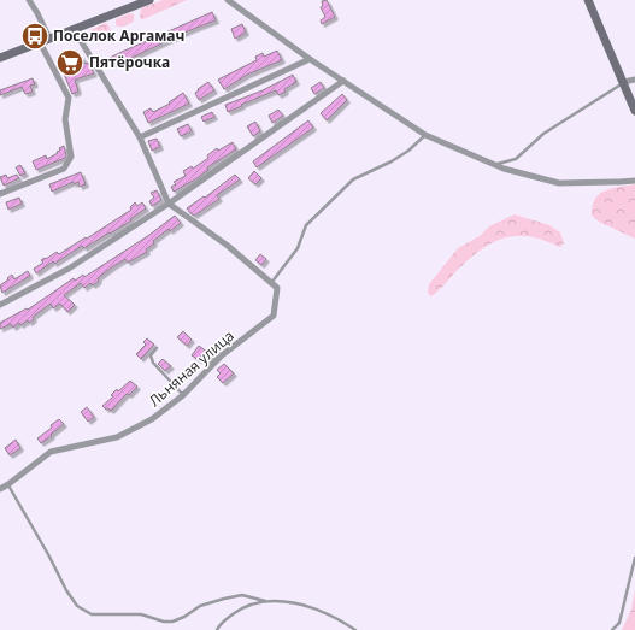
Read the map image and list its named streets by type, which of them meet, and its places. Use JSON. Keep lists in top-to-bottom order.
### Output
{
  "streets": {
    "street": ["Льняная улица"]
  },
  "places": {
    "bus stop": ["Поселок Аргамач"],
    "supermarket": ["Пятёрочка"]
  }
}
